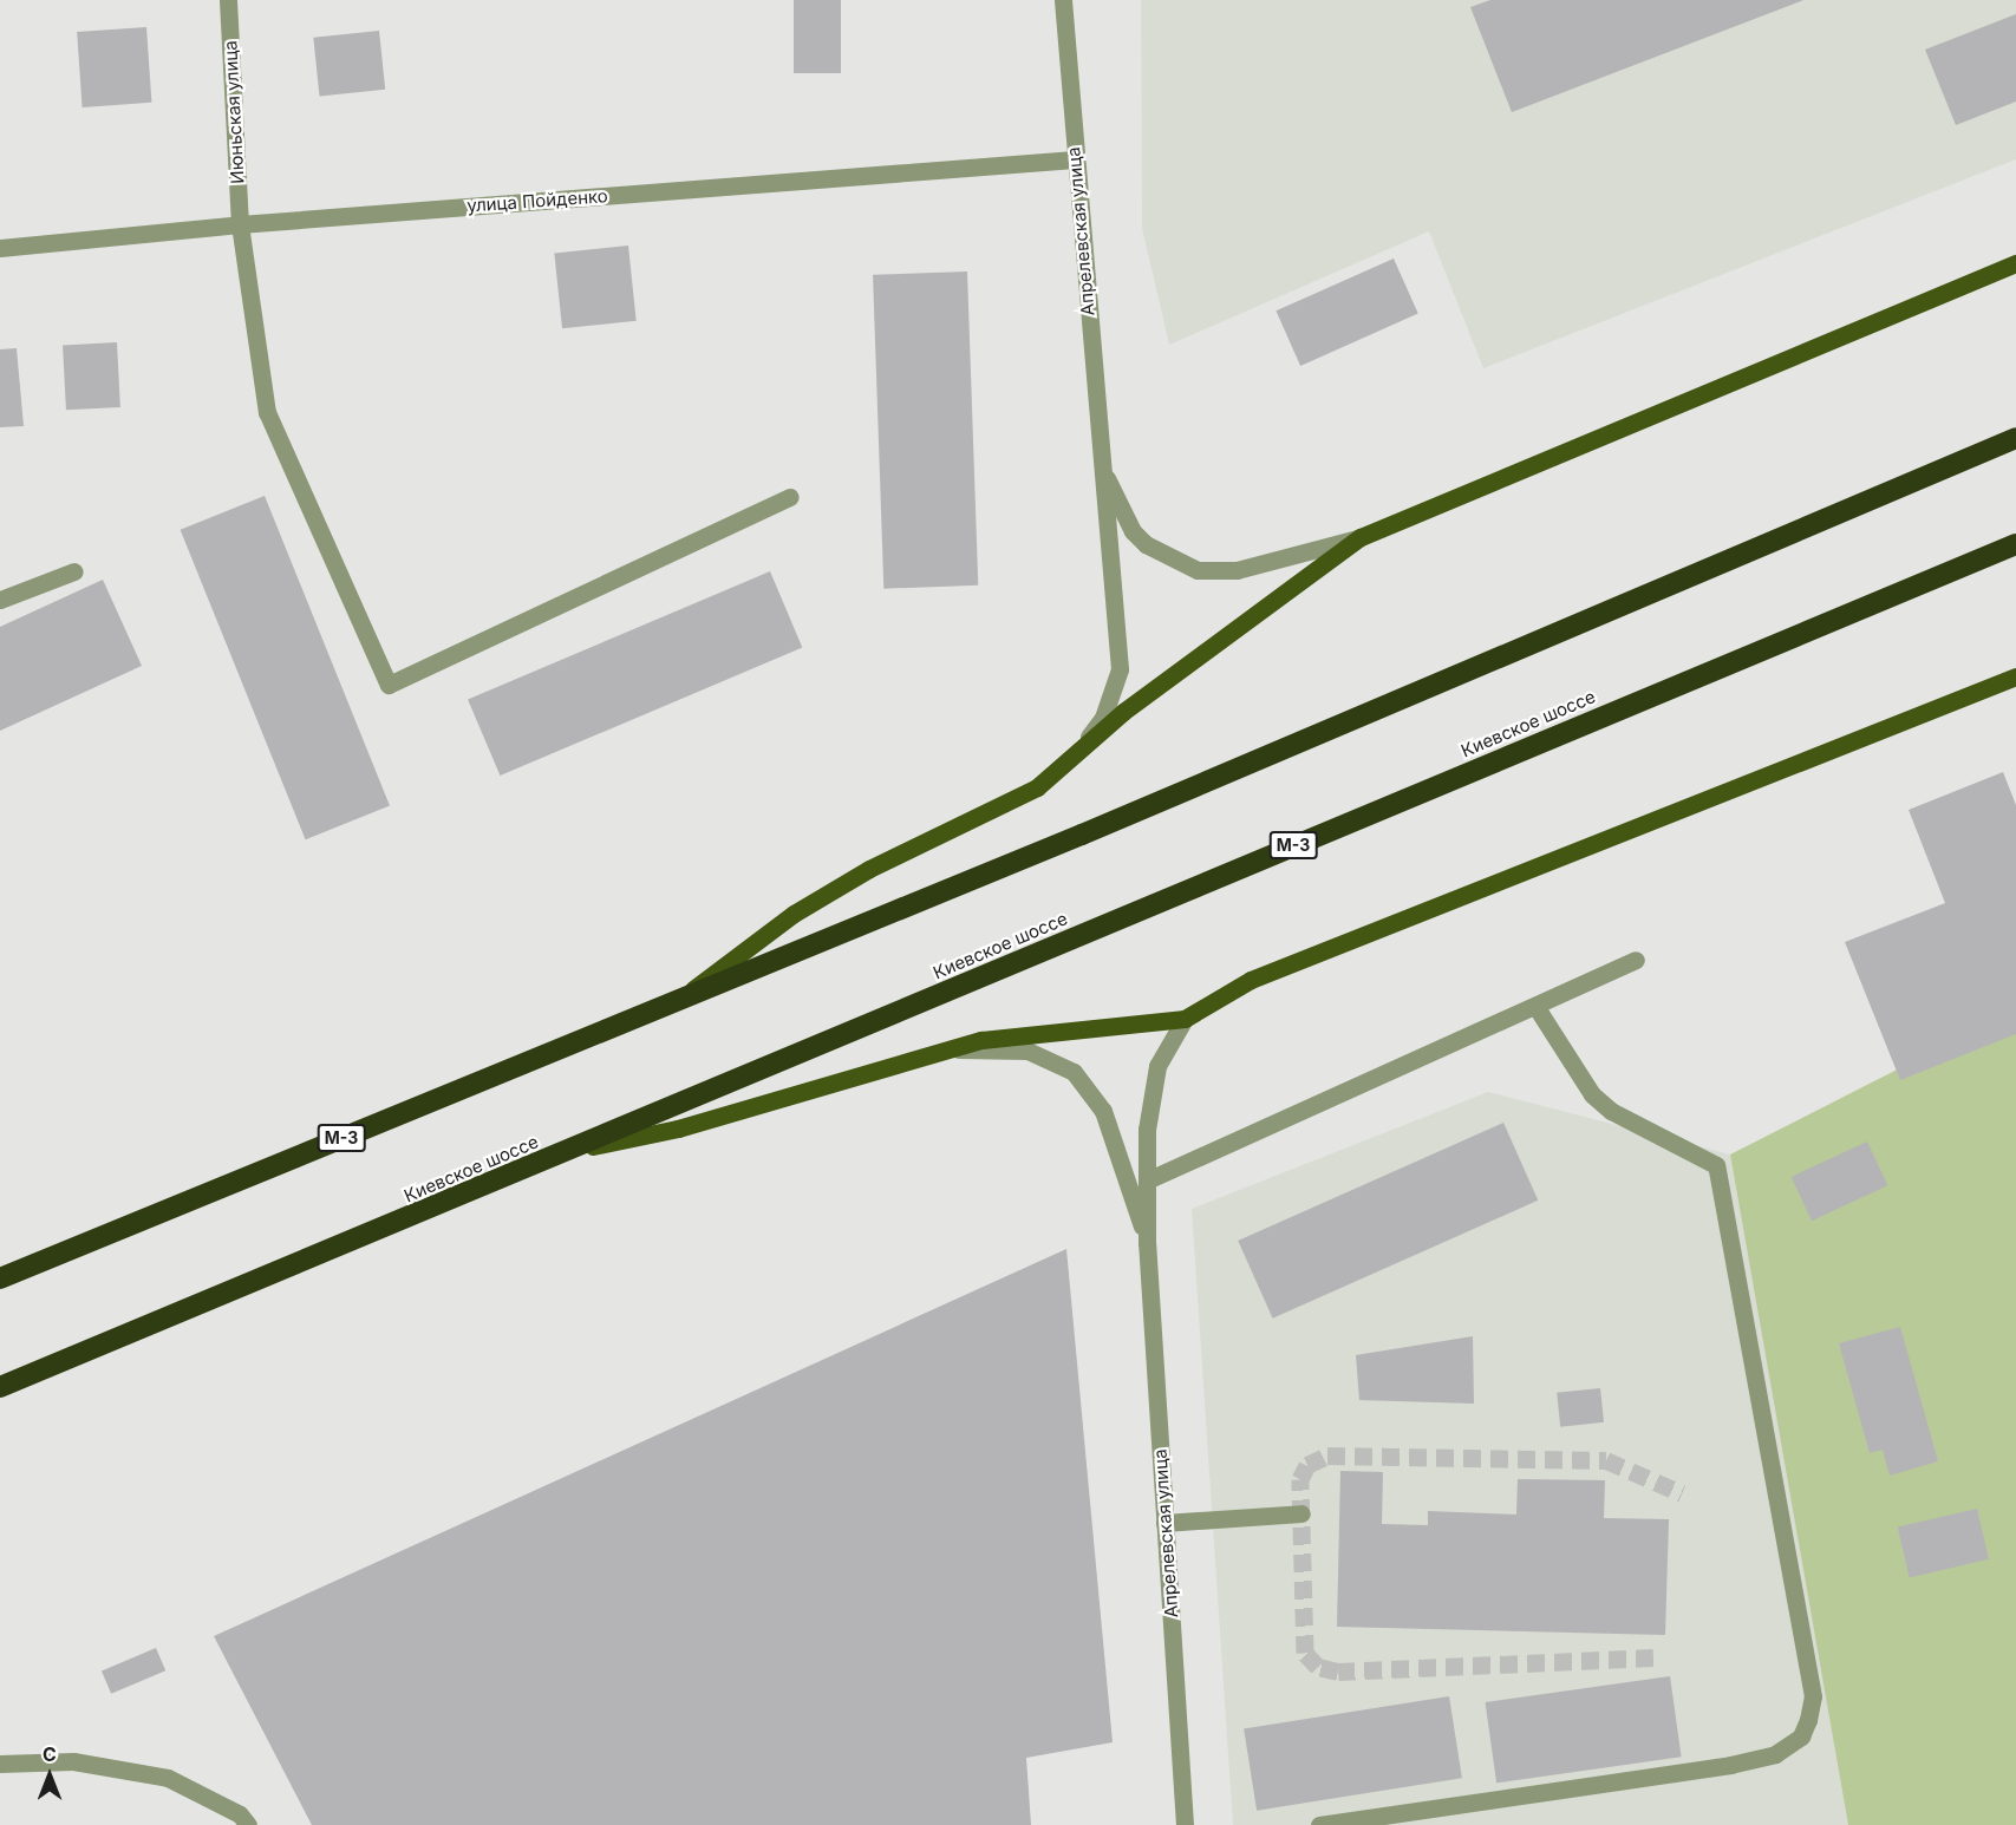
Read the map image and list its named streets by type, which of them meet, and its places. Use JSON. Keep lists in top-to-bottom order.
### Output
{
  "streets": {
    "highway": ["Киевское шоссе", "М-3"],
    "street": ["Июньская улица", "улица Пойденко", "Апрелевская улица"]
  },
  "crossings": [
    ["Июньская улица", "улица Пойденко"],
    ["улица Пойденко", "Апрелевская улица"]
  ],
  "north": "top"
}
